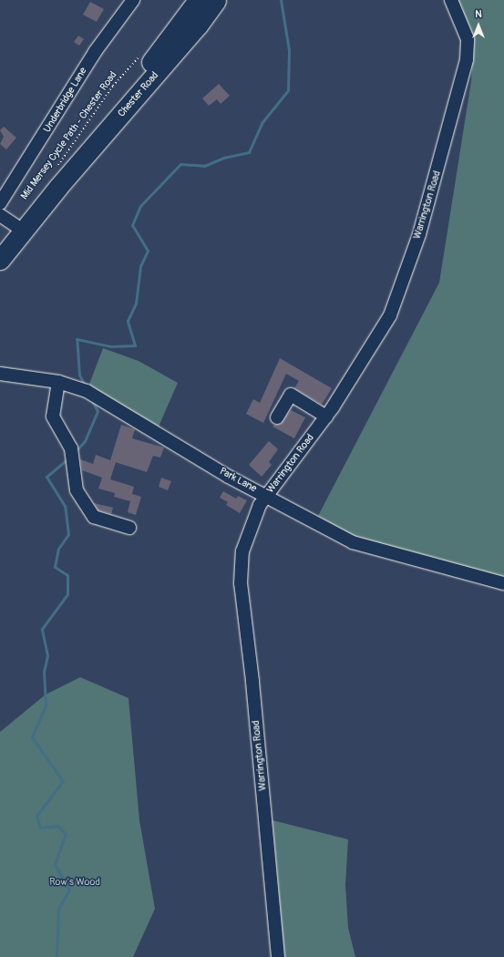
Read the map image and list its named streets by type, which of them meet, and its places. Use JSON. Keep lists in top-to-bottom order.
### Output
{
  "streets": {
    "highway": ["Chester Road"],
    "street": ["Underbridge Lane", "Warrington Road", "Park Lane"],
    "path": ["Mid Mersey Cycle Path - Chester Road"]
  },
  "crossings": [
    ["Warrington Road", "Park Lane"]
  ],
  "parks": ["Row's Wood"],
  "north": "top"
}
